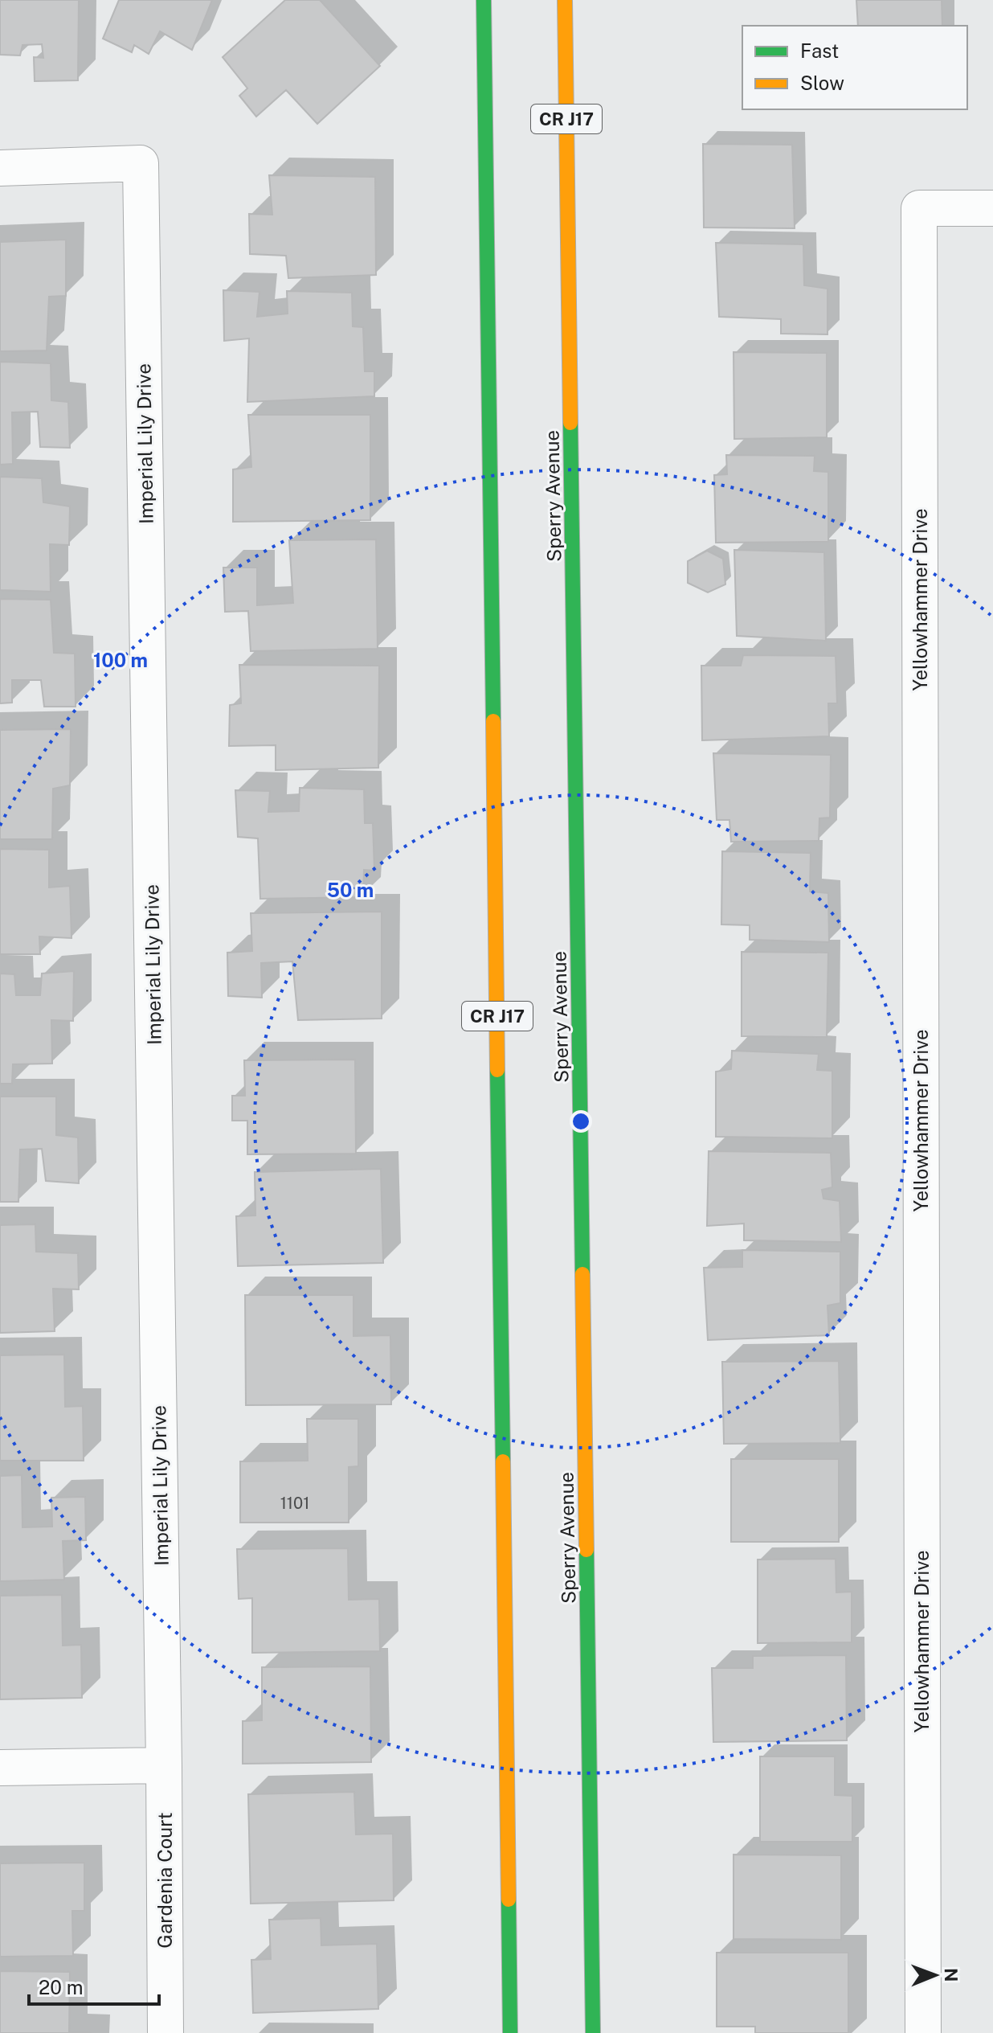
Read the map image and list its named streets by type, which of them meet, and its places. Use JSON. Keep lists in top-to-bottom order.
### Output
{
  "streets": {
    "main road": ["CR J17", "Sperry Avenue"],
    "street": ["Imperial Lily Drive", "Yellowhammer Drive", "Gardenia Court"]
  },
  "crossings": [
    ["Imperial Lily Drive", "Gardenia Court"]
  ],
  "house_numbers": ["1101"],
  "legend": ["Fast", "Slow"],
  "scale_bar": "20 m",
  "north": "right",
  "rings": ["100 m", "50 m"]
}
